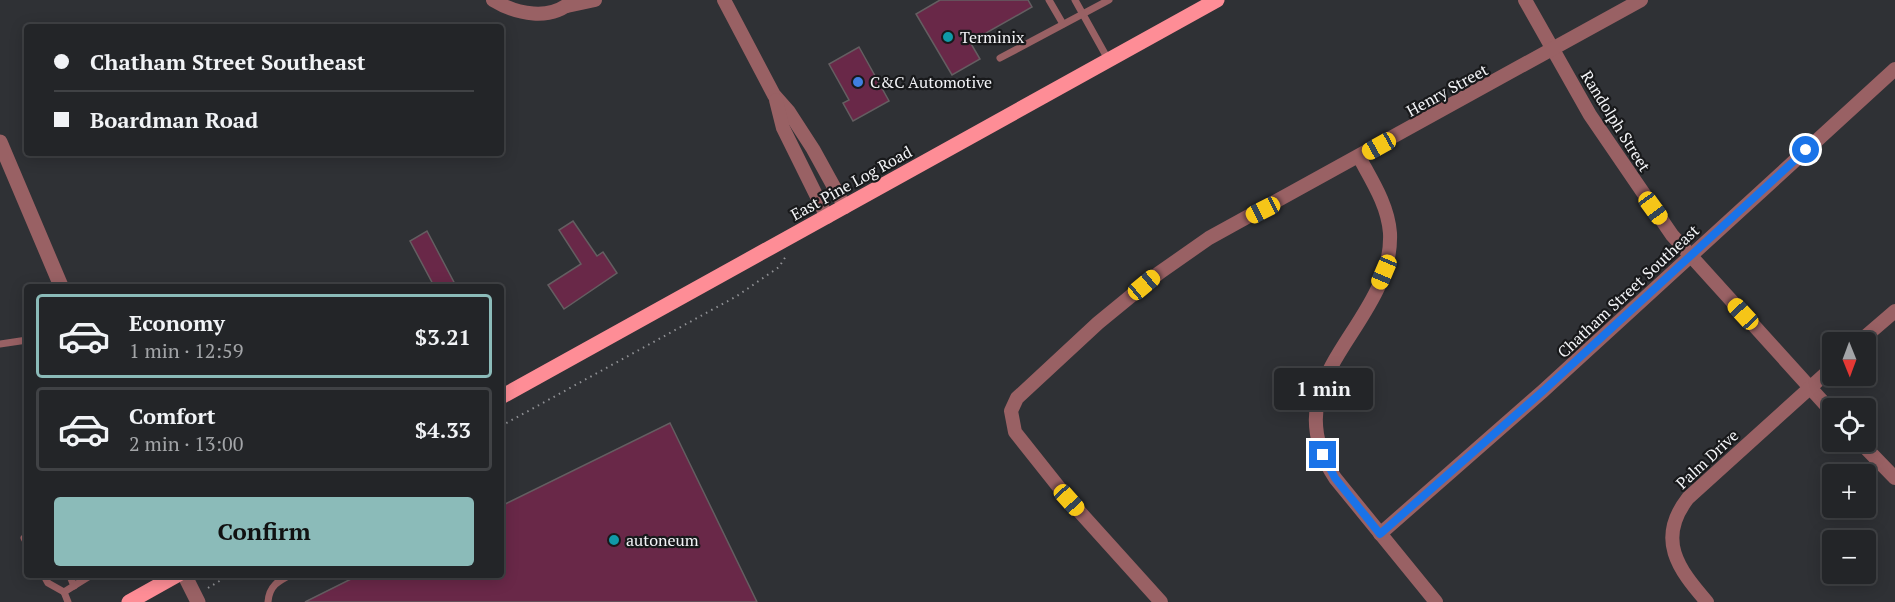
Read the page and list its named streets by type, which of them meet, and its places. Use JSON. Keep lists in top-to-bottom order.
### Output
{
  "streets": {
    "main road": ["East Pine Log Road"],
    "street": [
      "Henry Street",
      "Randolph Street",
      "Chatham Street Southeast",
      "Palm Drive"
    ]
  },
  "crossings": [
    ["Henry Street", "Randolph Street"],
    ["Randolph Street", "Chatham Street Southeast"],
    ["Randolph Street", "Palm Drive"]
  ],
  "places": ["Terminix", "C&C Automotive", "autoneum"],
  "north": "bottom",
  "page": {
    "banner": ["Chatham Street Southeast", "Boardman Road"],
    "list": [
      {
        "name": "Economy",
        "note": "1 min · 12:59",
        "value": "$3.21"
      },
      {
        "name": "Comfort",
        "note": "2 min · 13:00",
        "value": "$4.33"
      }
    ],
    "map_buttons": ["+", "−"],
    "bubble": "1 min",
    "buttons": "Confirm"
  }
}
